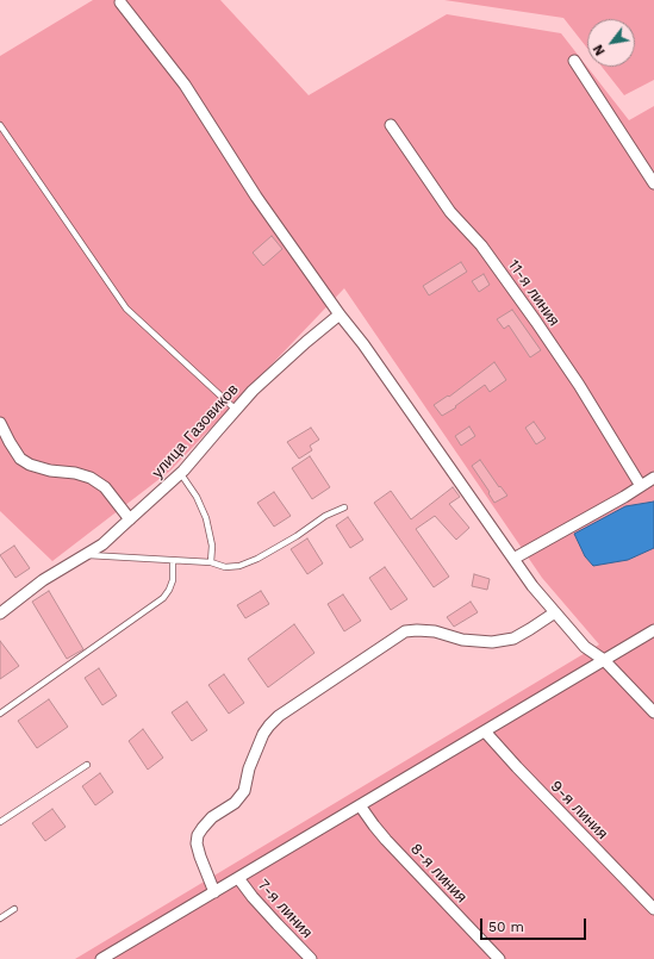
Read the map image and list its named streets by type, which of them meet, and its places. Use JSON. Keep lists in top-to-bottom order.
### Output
{
  "streets": {
    "street": [
      "11-я линия",
      "улица Газовиков",
      "9-я линия",
      "8-я линия",
      "7-я линия"
    ]
  },
  "scale_bar": "50 m",
  "north": "bottom left"
}
